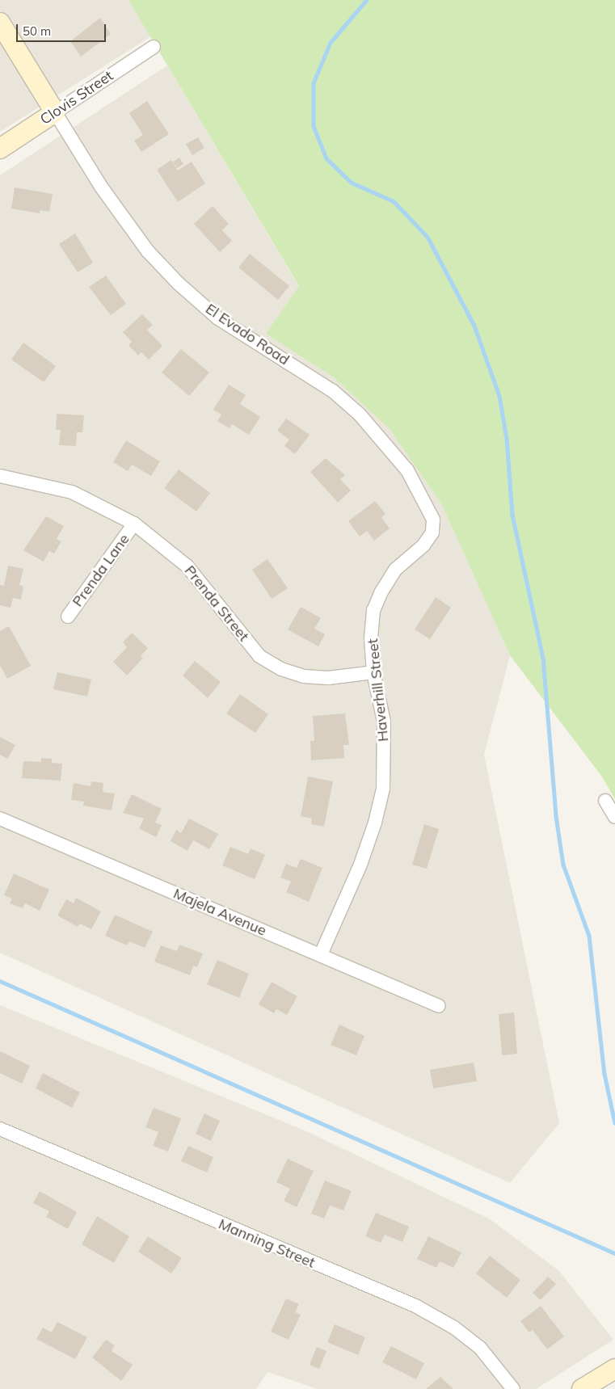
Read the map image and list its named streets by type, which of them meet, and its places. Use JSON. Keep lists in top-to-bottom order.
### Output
{
  "streets": {
    "street": [
      "Clovis Street",
      "El Evado Road",
      "Prenda Lane",
      "Prenda Street",
      "Haverhill Street",
      "Majela Avenue",
      "Manning Street"
    ]
  },
  "crossings": [
    ["Clovis Street", "El Evado Road"],
    ["El Evado Road", "Haverhill Street"],
    ["Prenda Lane", "Prenda Street"],
    ["Prenda Street", "Haverhill Street"],
    ["Haverhill Street", "Majela Avenue"]
  ],
  "scale_bar": "50 m"
}
